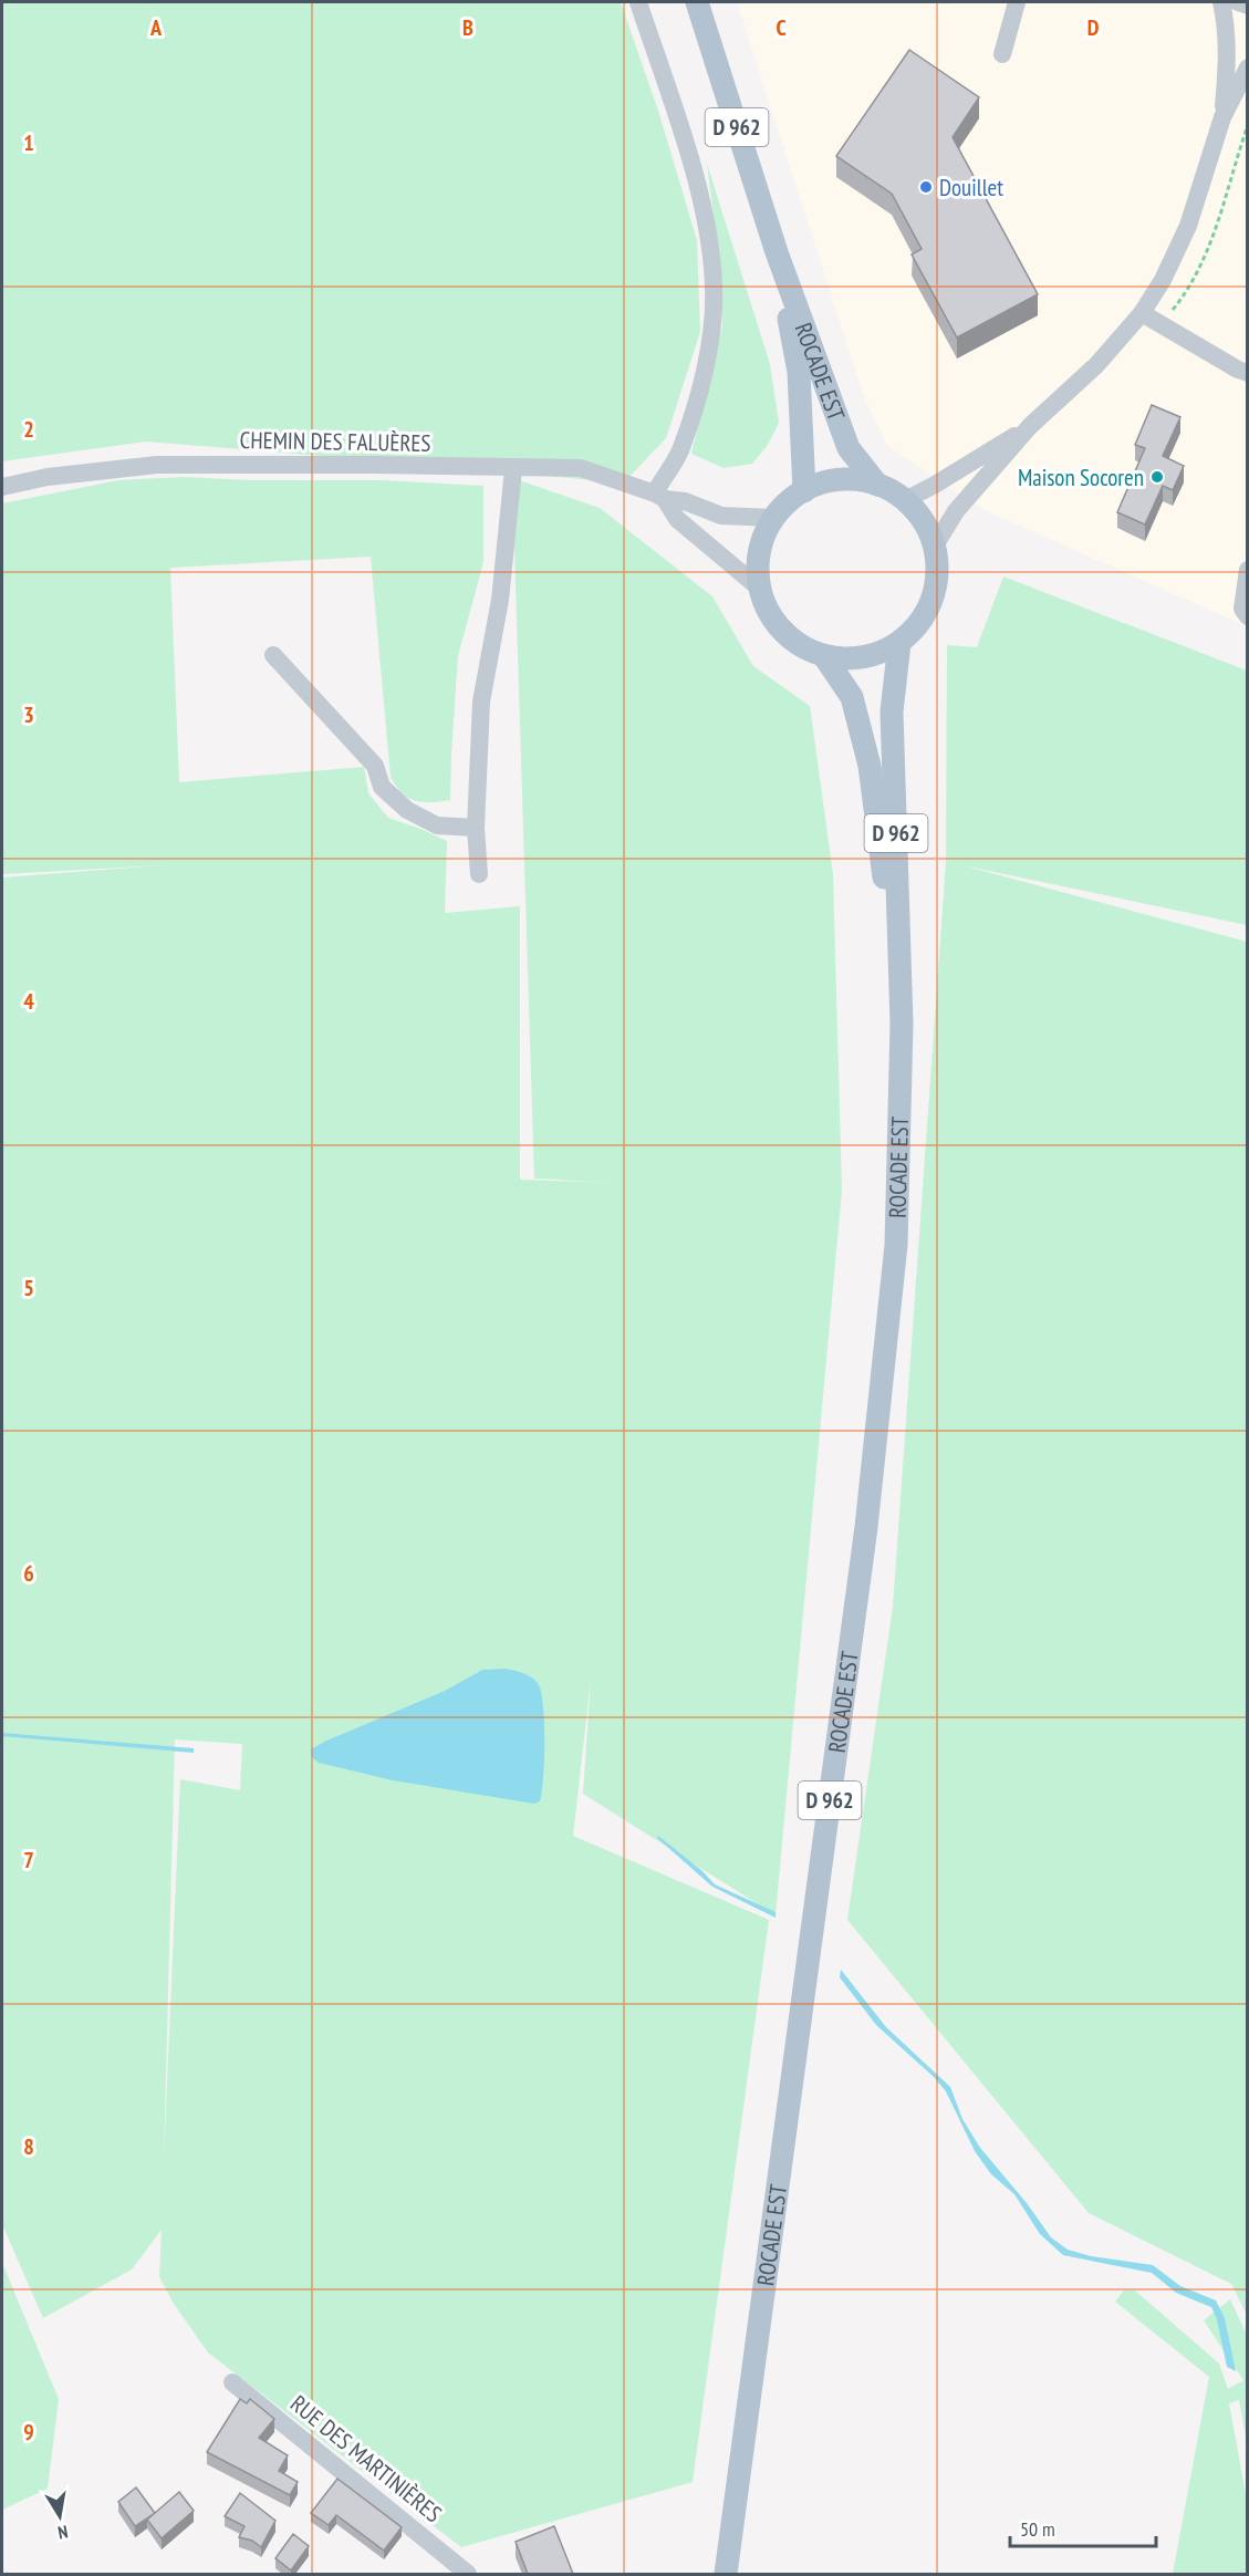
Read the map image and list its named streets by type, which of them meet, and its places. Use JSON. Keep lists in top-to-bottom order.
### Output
{
  "streets": {
    "main road": ["D 962", "ROCADE EST"],
    "street": ["CHEMIN DES FALUÈRES", "RUE DES MARTINIÈRES"]
  },
  "crossings": [
    ["ROCADE EST", "CHEMIN DES FALUÈRES"]
  ],
  "places": ["Douillet", "Maison Socoren"],
  "scale_bar": "50 m",
  "north": "bottom",
  "grid": {
    "columns": [
      "A",
      "B",
      "C",
      "D"
    ],
    "rows": [
      "1",
      "2",
      "3",
      "4",
      "5",
      "6",
      "7",
      "8",
      "9"
    ]
  }
}
